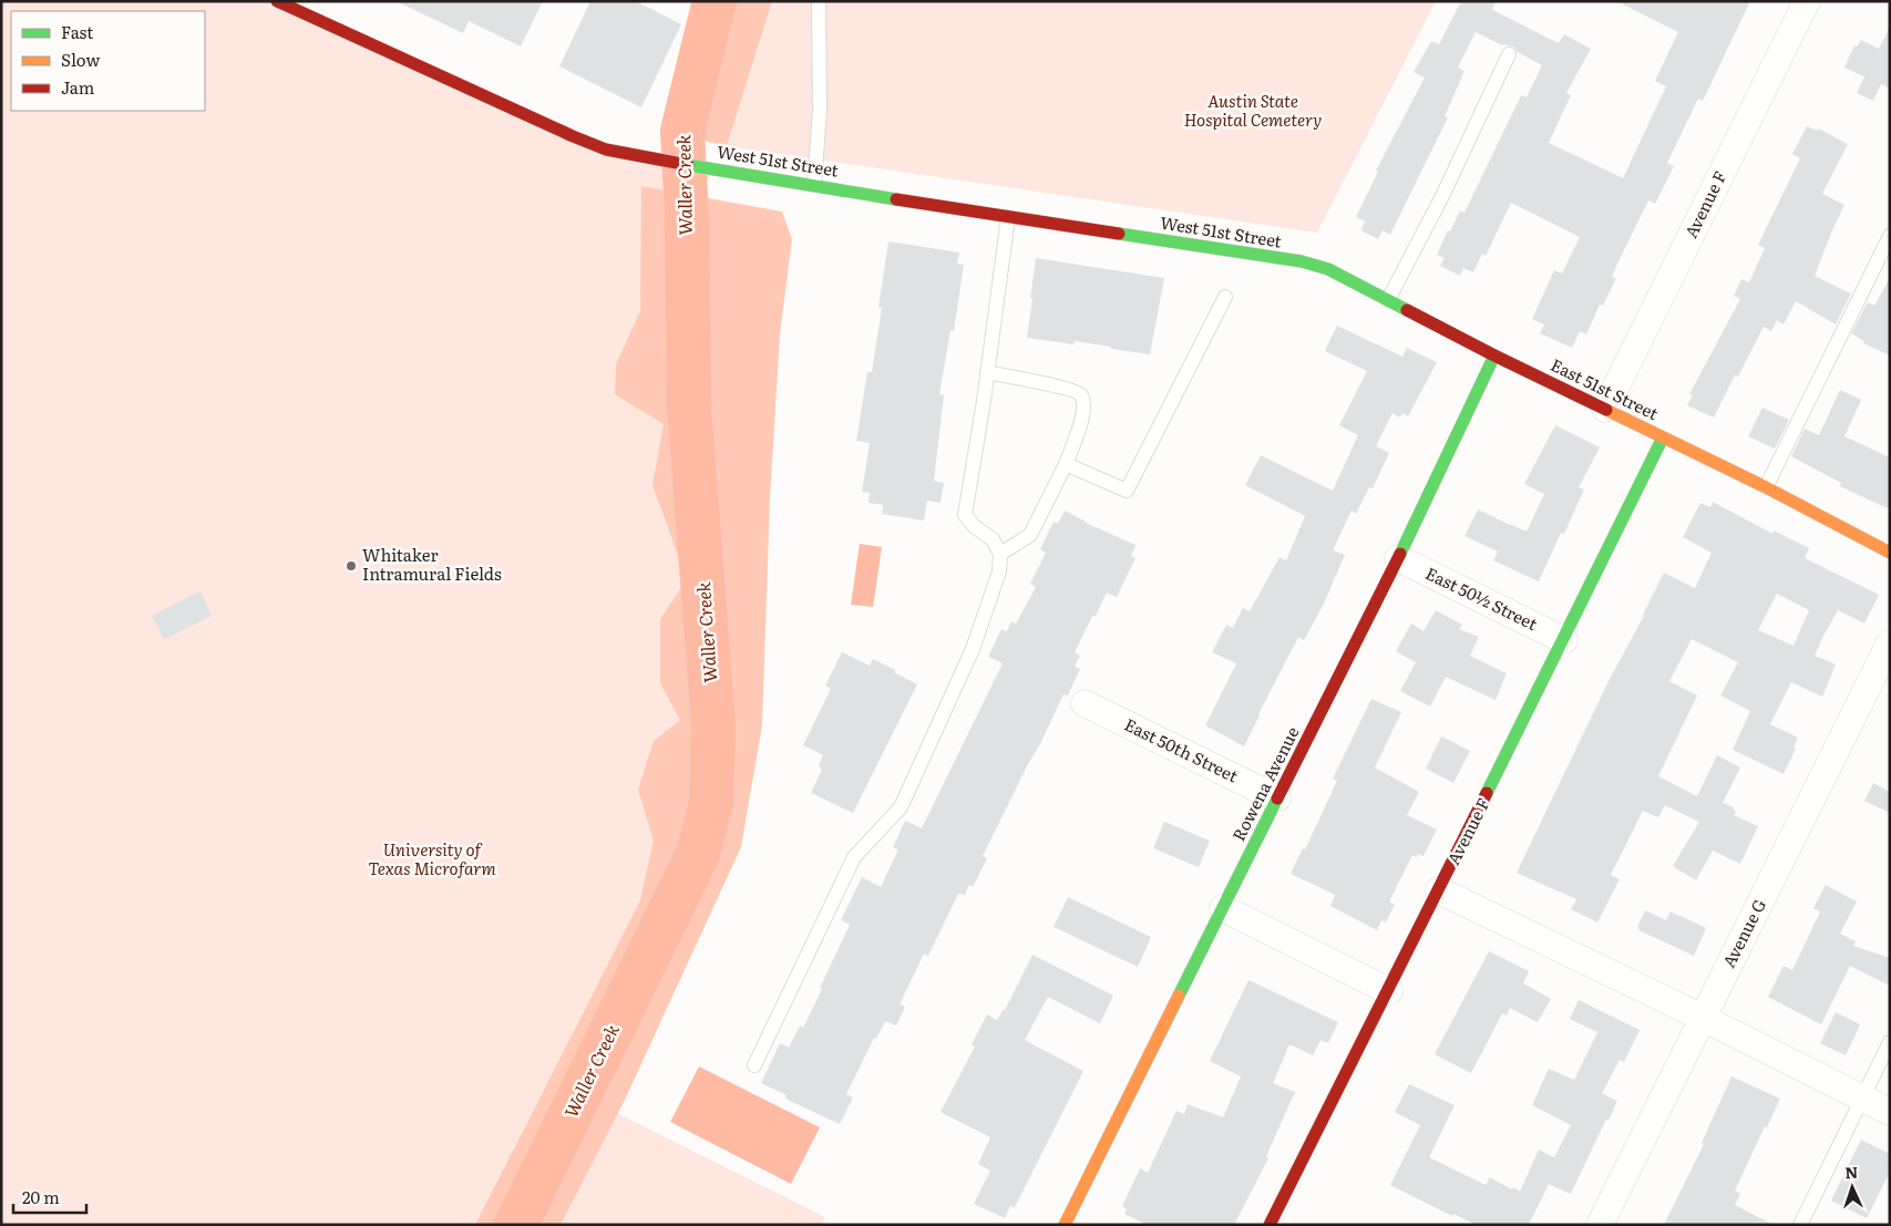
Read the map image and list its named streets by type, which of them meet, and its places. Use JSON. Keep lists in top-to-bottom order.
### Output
{
  "streets": {
    "street": [
      "West 51st Street",
      "Avenue F",
      "East 51st Street",
      "East 50½ Street",
      "East 50th Street",
      "Rowena Avenue",
      "Avenue G"
    ]
  },
  "crossings": [
    ["West 51st Street", "East 51st Street"],
    ["Avenue F", "East 51st Street"],
    ["Avenue F", "East 50½ Street"],
    ["East 51st Street", "Rowena Avenue"],
    ["East 50½ Street", "Rowena Avenue"],
    ["East 50th Street", "Rowena Avenue"]
  ],
  "water": ["Waller Creek"],
  "parks": ["Austin State Hospital Cemetery", "University of Texas Microfarm"],
  "places": ["Whitaker Intramural Fields"],
  "legend": ["Fast", "Slow", "Jam"],
  "scale_bar": "20 m",
  "north": "top"
}
